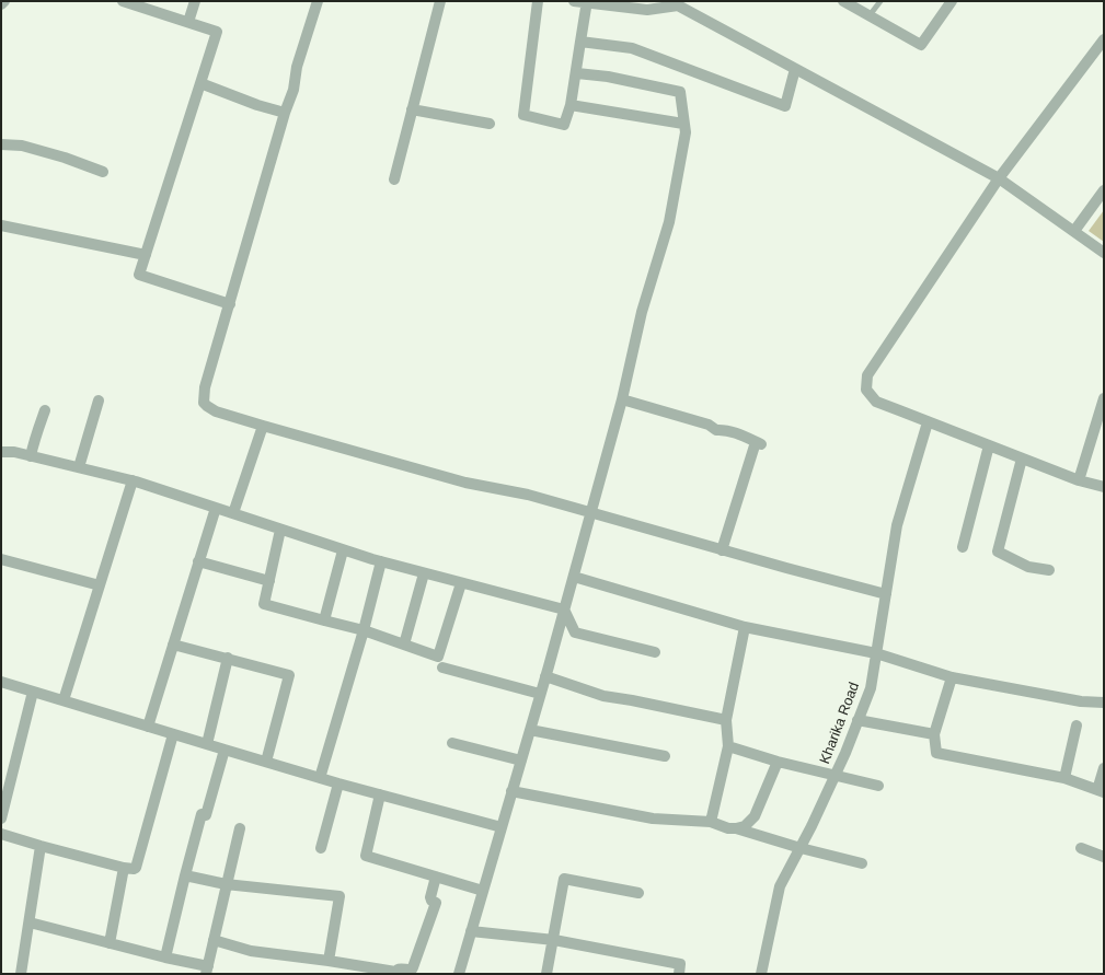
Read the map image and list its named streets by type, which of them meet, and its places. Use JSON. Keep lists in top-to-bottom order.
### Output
{
  "streets": {
    "street": ["Kharika Road"]
  }
}
